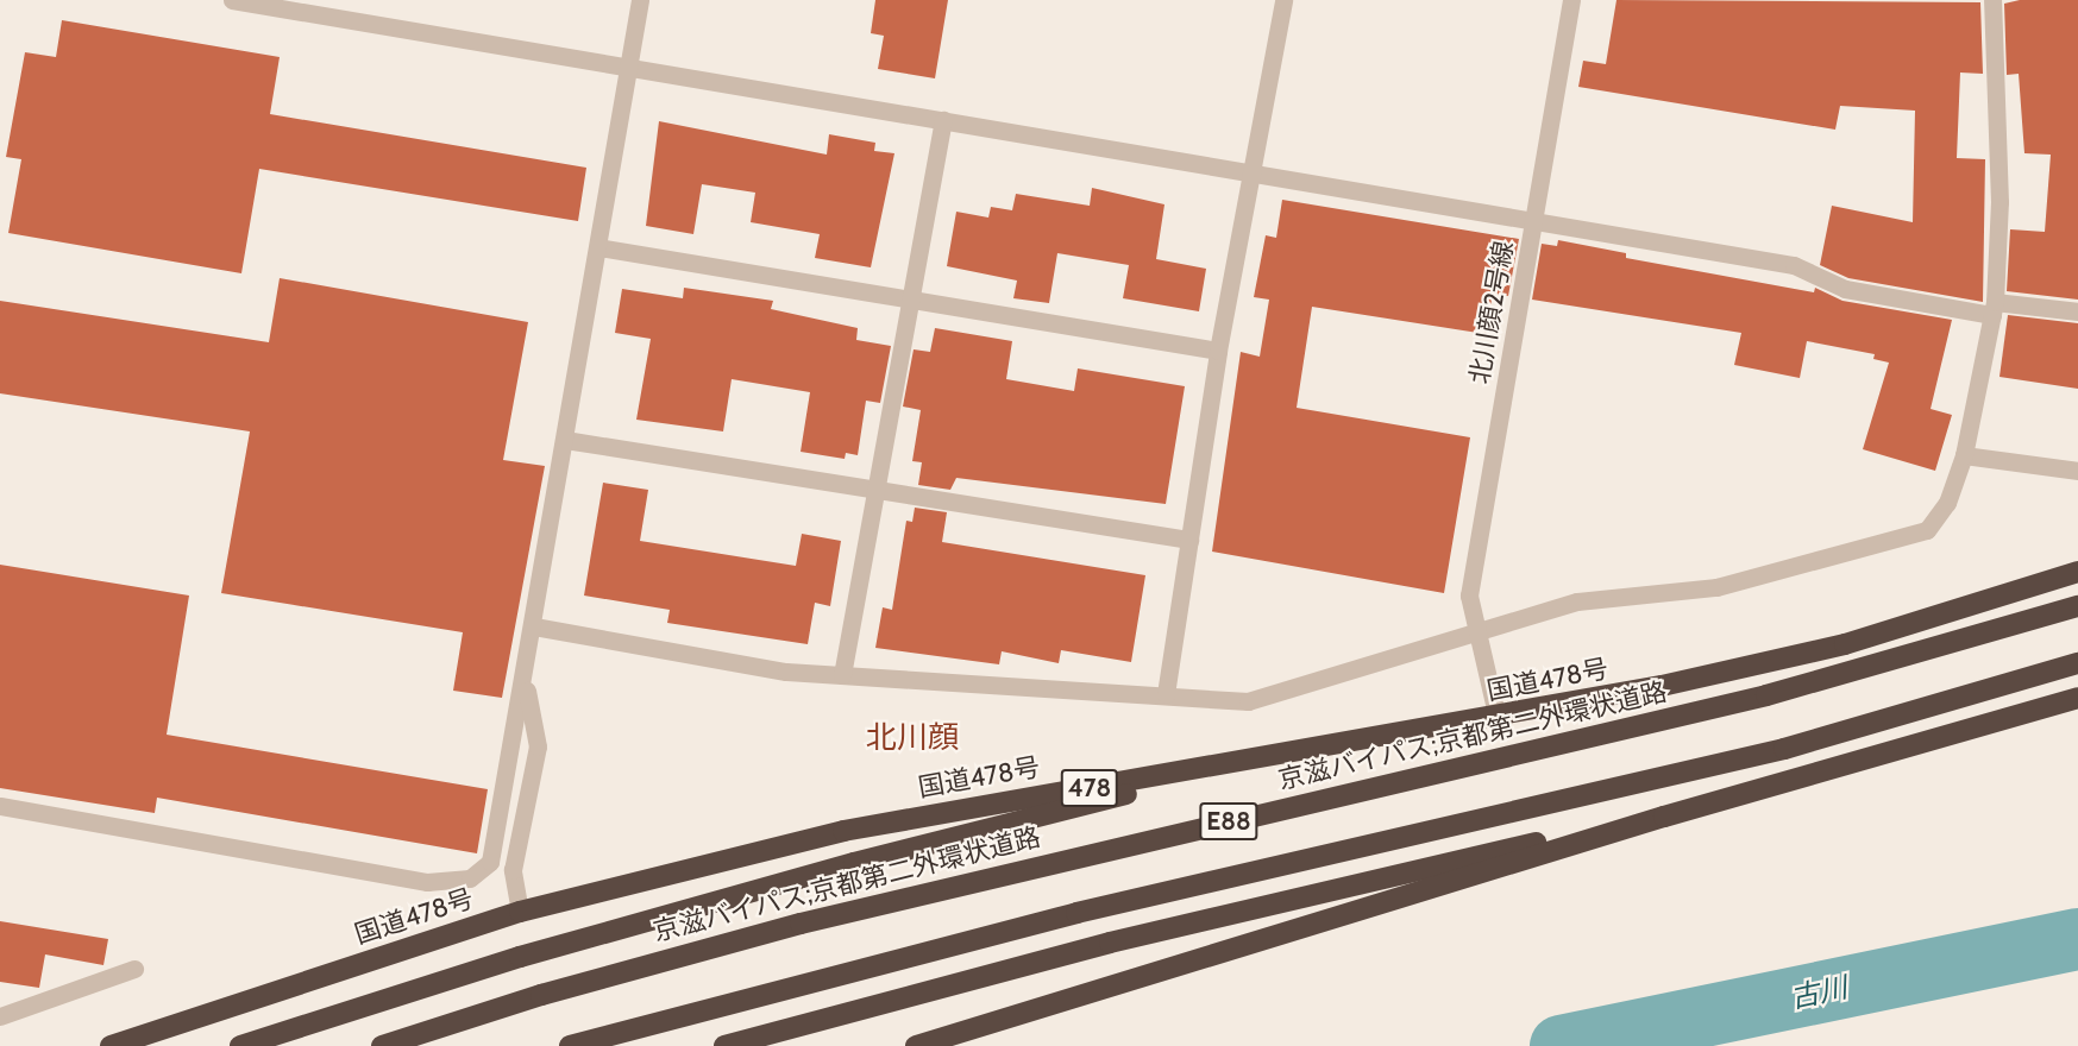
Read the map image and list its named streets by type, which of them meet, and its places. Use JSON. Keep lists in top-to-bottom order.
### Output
{
  "streets": {
    "highway": [
      "国道478号",
      "京滋バイパス;京都第二外環状道路",
      "478",
      "E88"
    ],
    "street": ["北川顔2号線"]
  },
  "crossings": [
    ["北川顔2号線", "国道478号"]
  ],
  "districts": ["北川顔"],
  "water": ["古川"]
}
